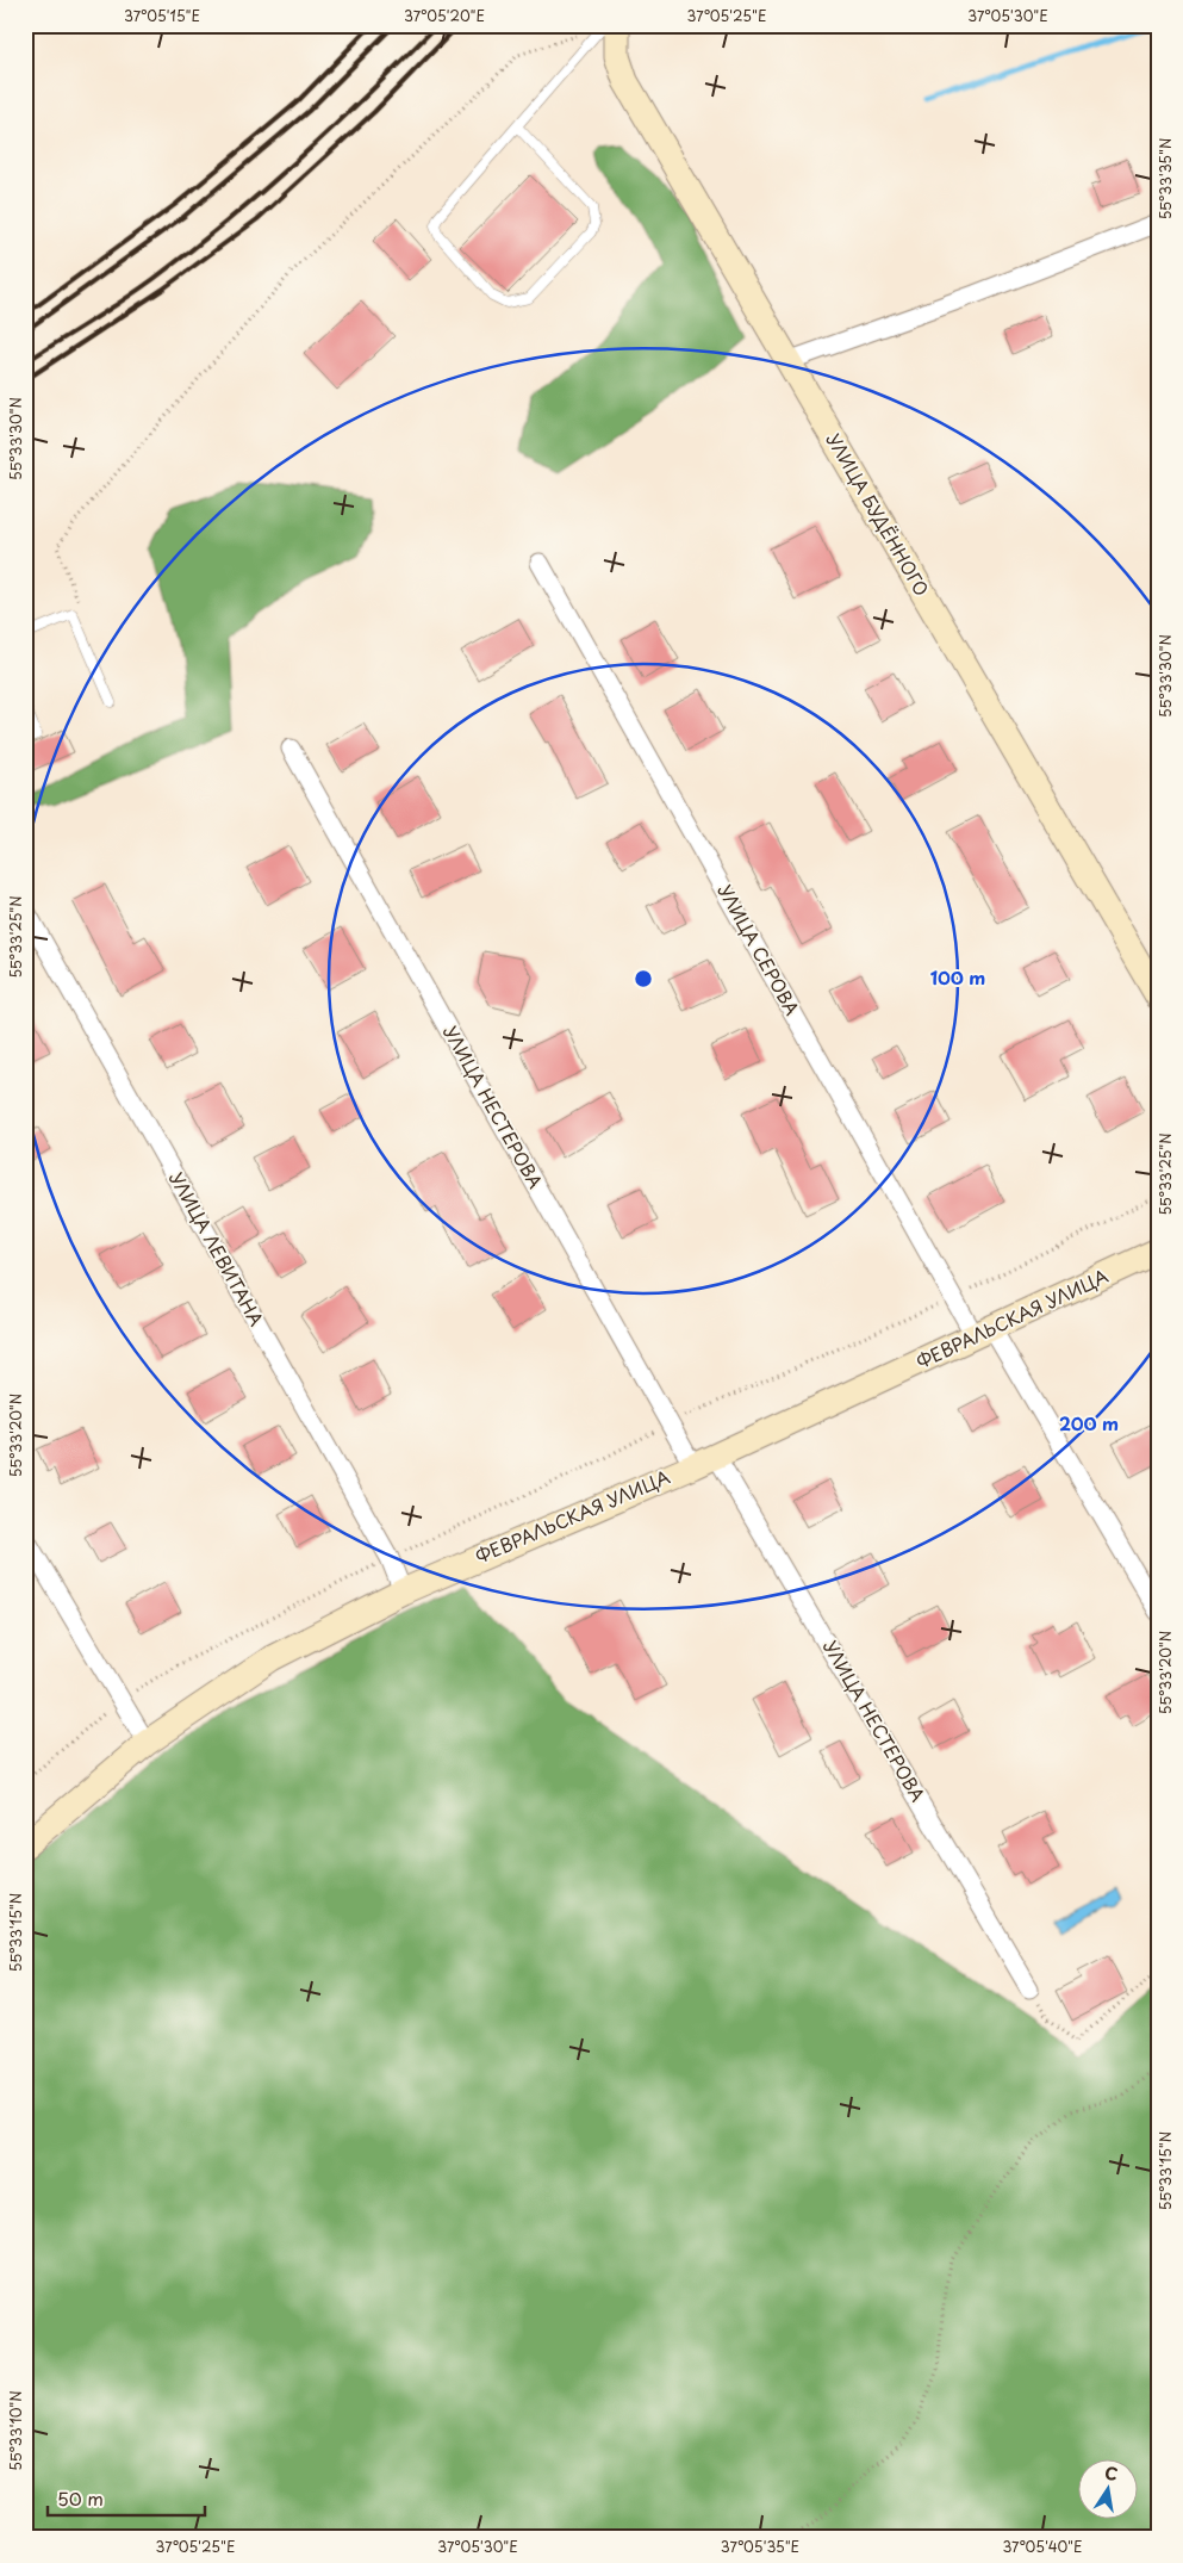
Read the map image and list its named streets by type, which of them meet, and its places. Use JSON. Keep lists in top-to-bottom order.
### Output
{
  "streets": {
    "main road": ["УЛИЦА БУДЁННОГО", "ФЕВРАЛЬСКАЯ УЛИЦА"],
    "street": ["УЛИЦА СЕРОВА", "УЛИЦА НЕСТЕРОВА", "УЛИЦА ЛЕВИТАНА"]
  },
  "crossings": [
    ["УЛИЦА СЕРОВА", "ФЕВРАЛЬСКАЯ УЛИЦА"],
    ["УЛИЦА НЕСТЕРОВА", "ФЕВРАЛЬСКАЯ УЛИЦА"],
    ["УЛИЦА ЛЕВИТАНА", "ФЕВРАЛЬСКАЯ УЛИЦА"]
  ],
  "scale_bar": "50 m",
  "north": "top",
  "coordinates": [
    "37°05'15\"E",
    "37°05'20\"E",
    "37°05'25\"E",
    "37°05'30\"E",
    "55°33'35\"N",
    "55°33'30\"N",
    "55°33'25\"N",
    "55°33'20\"N",
    "55°33'15\"N",
    "55°33'10\"N",
    "37°05'35\"E",
    "37°05'40\"E"
  ],
  "rings": ["100 m", "200 m"]
}
